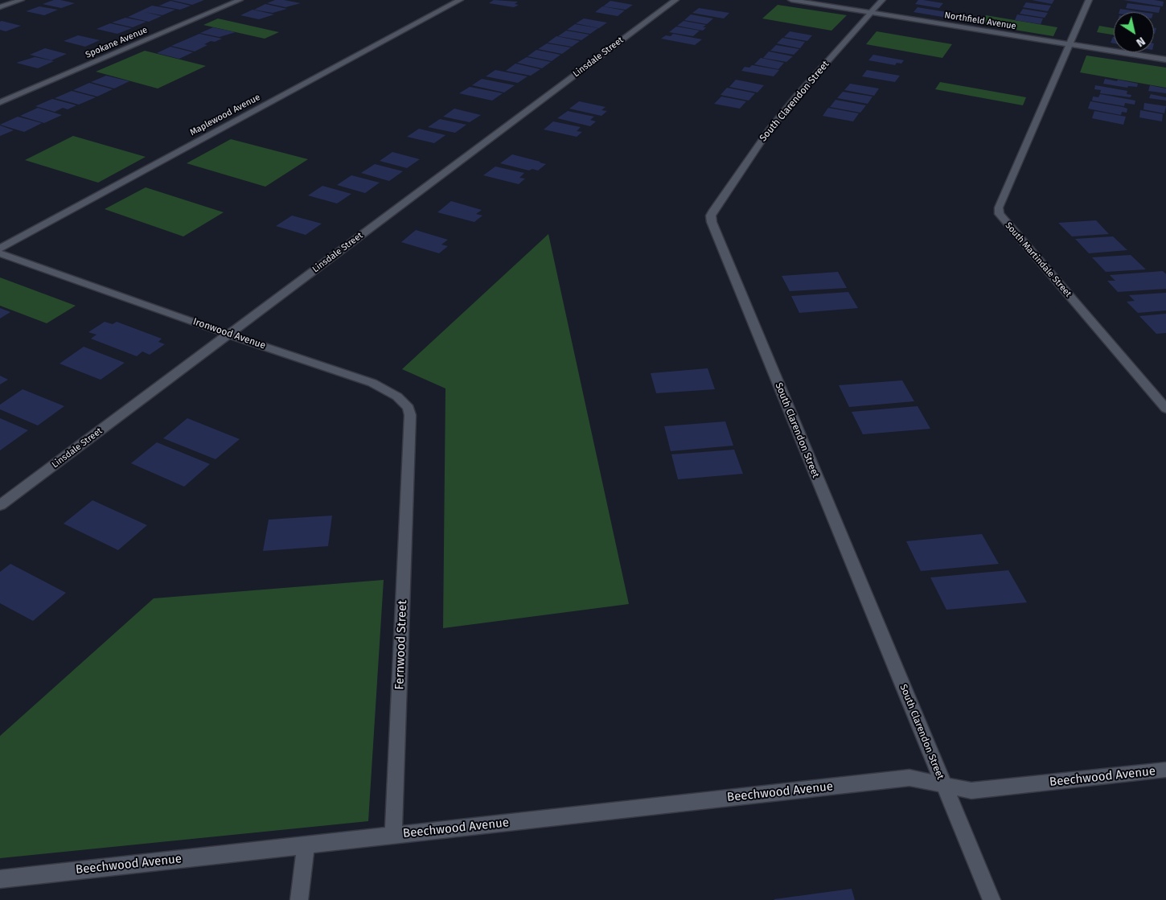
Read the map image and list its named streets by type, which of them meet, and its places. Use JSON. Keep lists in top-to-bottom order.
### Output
{
  "streets": {
    "street": [
      "Northfield Avenue",
      "Spokane Avenue",
      "Linsdale Street",
      "South Clarendon Street",
      "Maplewood Avenue",
      "South Martindale Street",
      "Ironwood Avenue",
      "Fernwood Street",
      "Beechwood Avenue"
    ]
  },
  "crossings": [
    ["Northfield Avenue", "South Clarendon Street"],
    ["Northfield Avenue", "South Martindale Street"],
    ["Linsdale Street", "Ironwood Avenue"],
    ["South Clarendon Street", "Beechwood Avenue"],
    ["Ironwood Avenue", "Fernwood Street"],
    ["Fernwood Street", "Beechwood Avenue"]
  ],
  "north": "bottom right"
}
